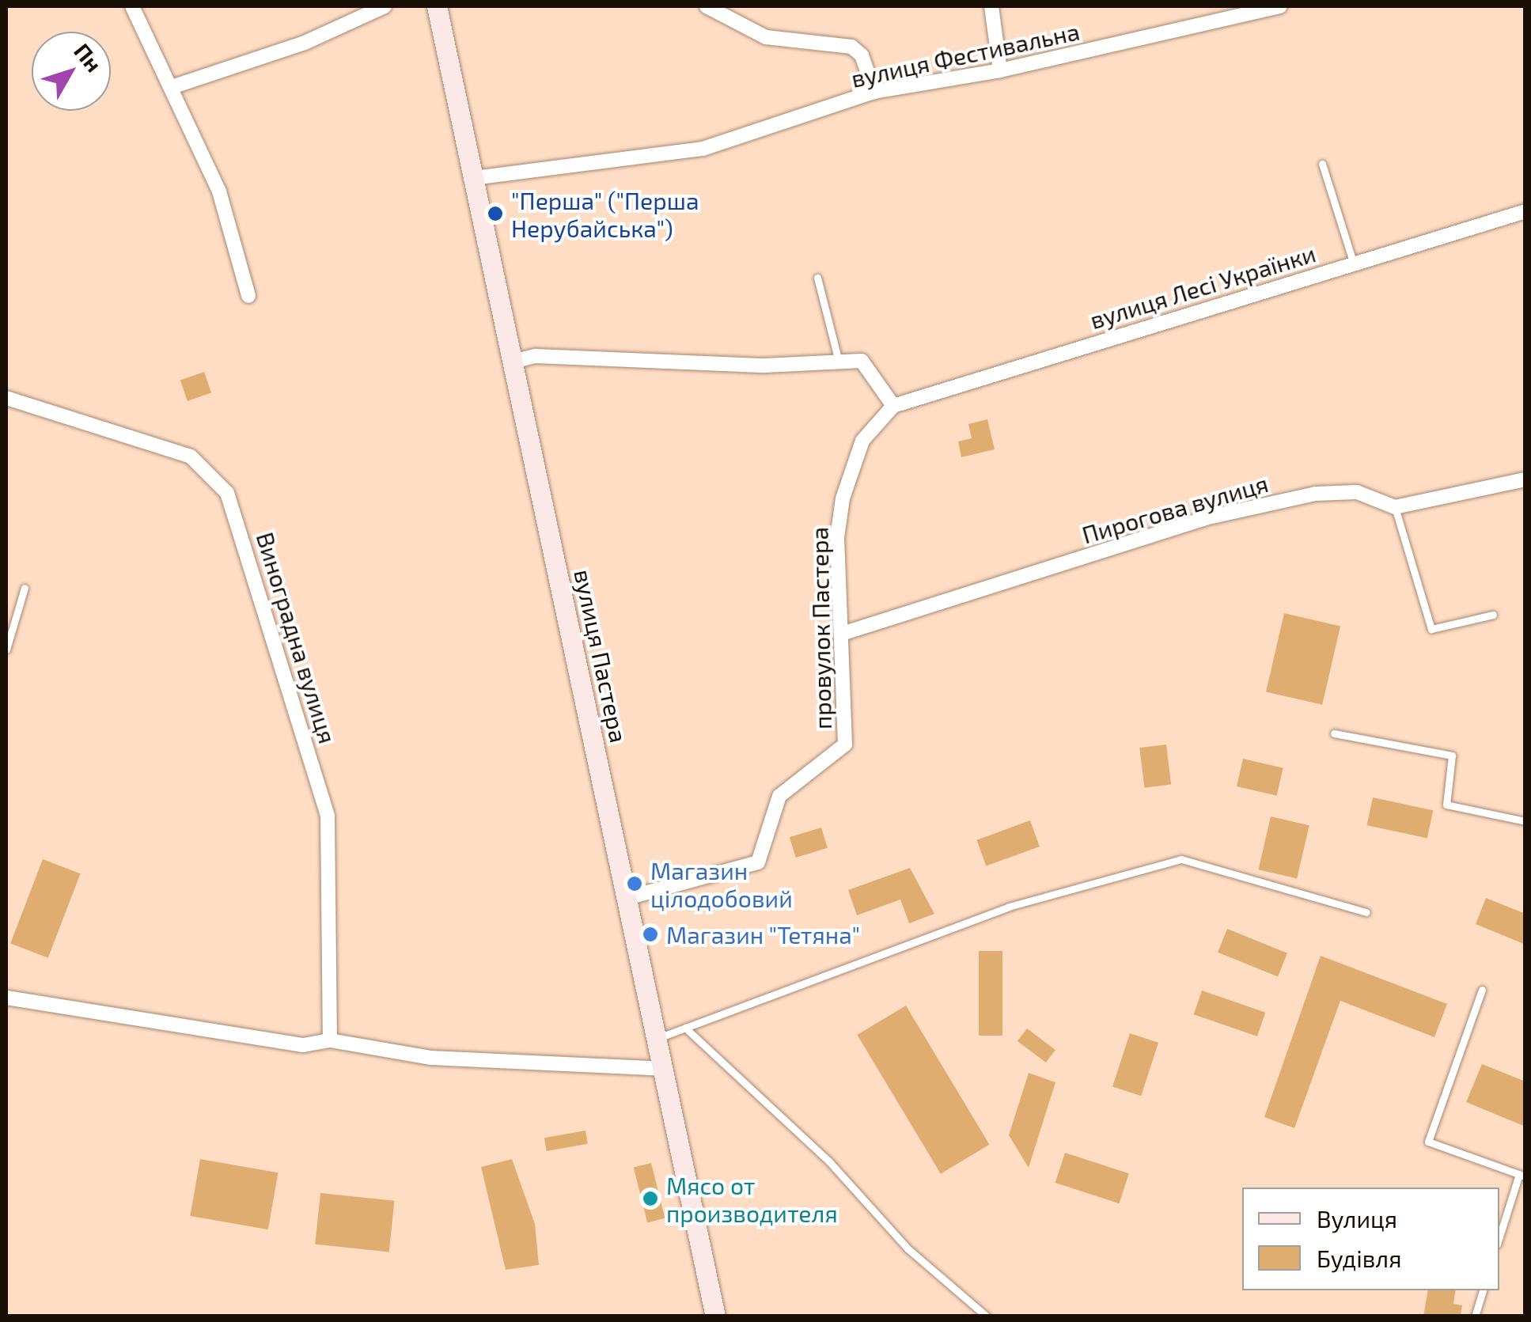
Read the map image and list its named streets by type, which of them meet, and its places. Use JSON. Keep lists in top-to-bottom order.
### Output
{
  "streets": {
    "street": [
      "вулиця Фестивальна",
      "вулиця Лесі Українки",
      "Пирогова вулиця",
      "провулок Пастера",
      "Виноградна вулиця",
      "вулиця Пастера"
    ]
  },
  "crossings": [
    ["вулиця Фестивальна", "вулиця Пастера"],
    ["вулиця Лесі Українки", "провулок Пастера"],
    ["Пирогова вулиця", "провулок Пастера"],
    ["провулок Пастера", "вулиця Пастера"]
  ],
  "places": [
    "\"Перша\" (\"Перша Нерубайська\")",
    "Магазин цілодобовий",
    "Магазин \"Тетяна\"",
    "Мясо от производителя"
  ],
  "legend": ["Вулиця", "Будівля"],
  "north": "top right"
}
